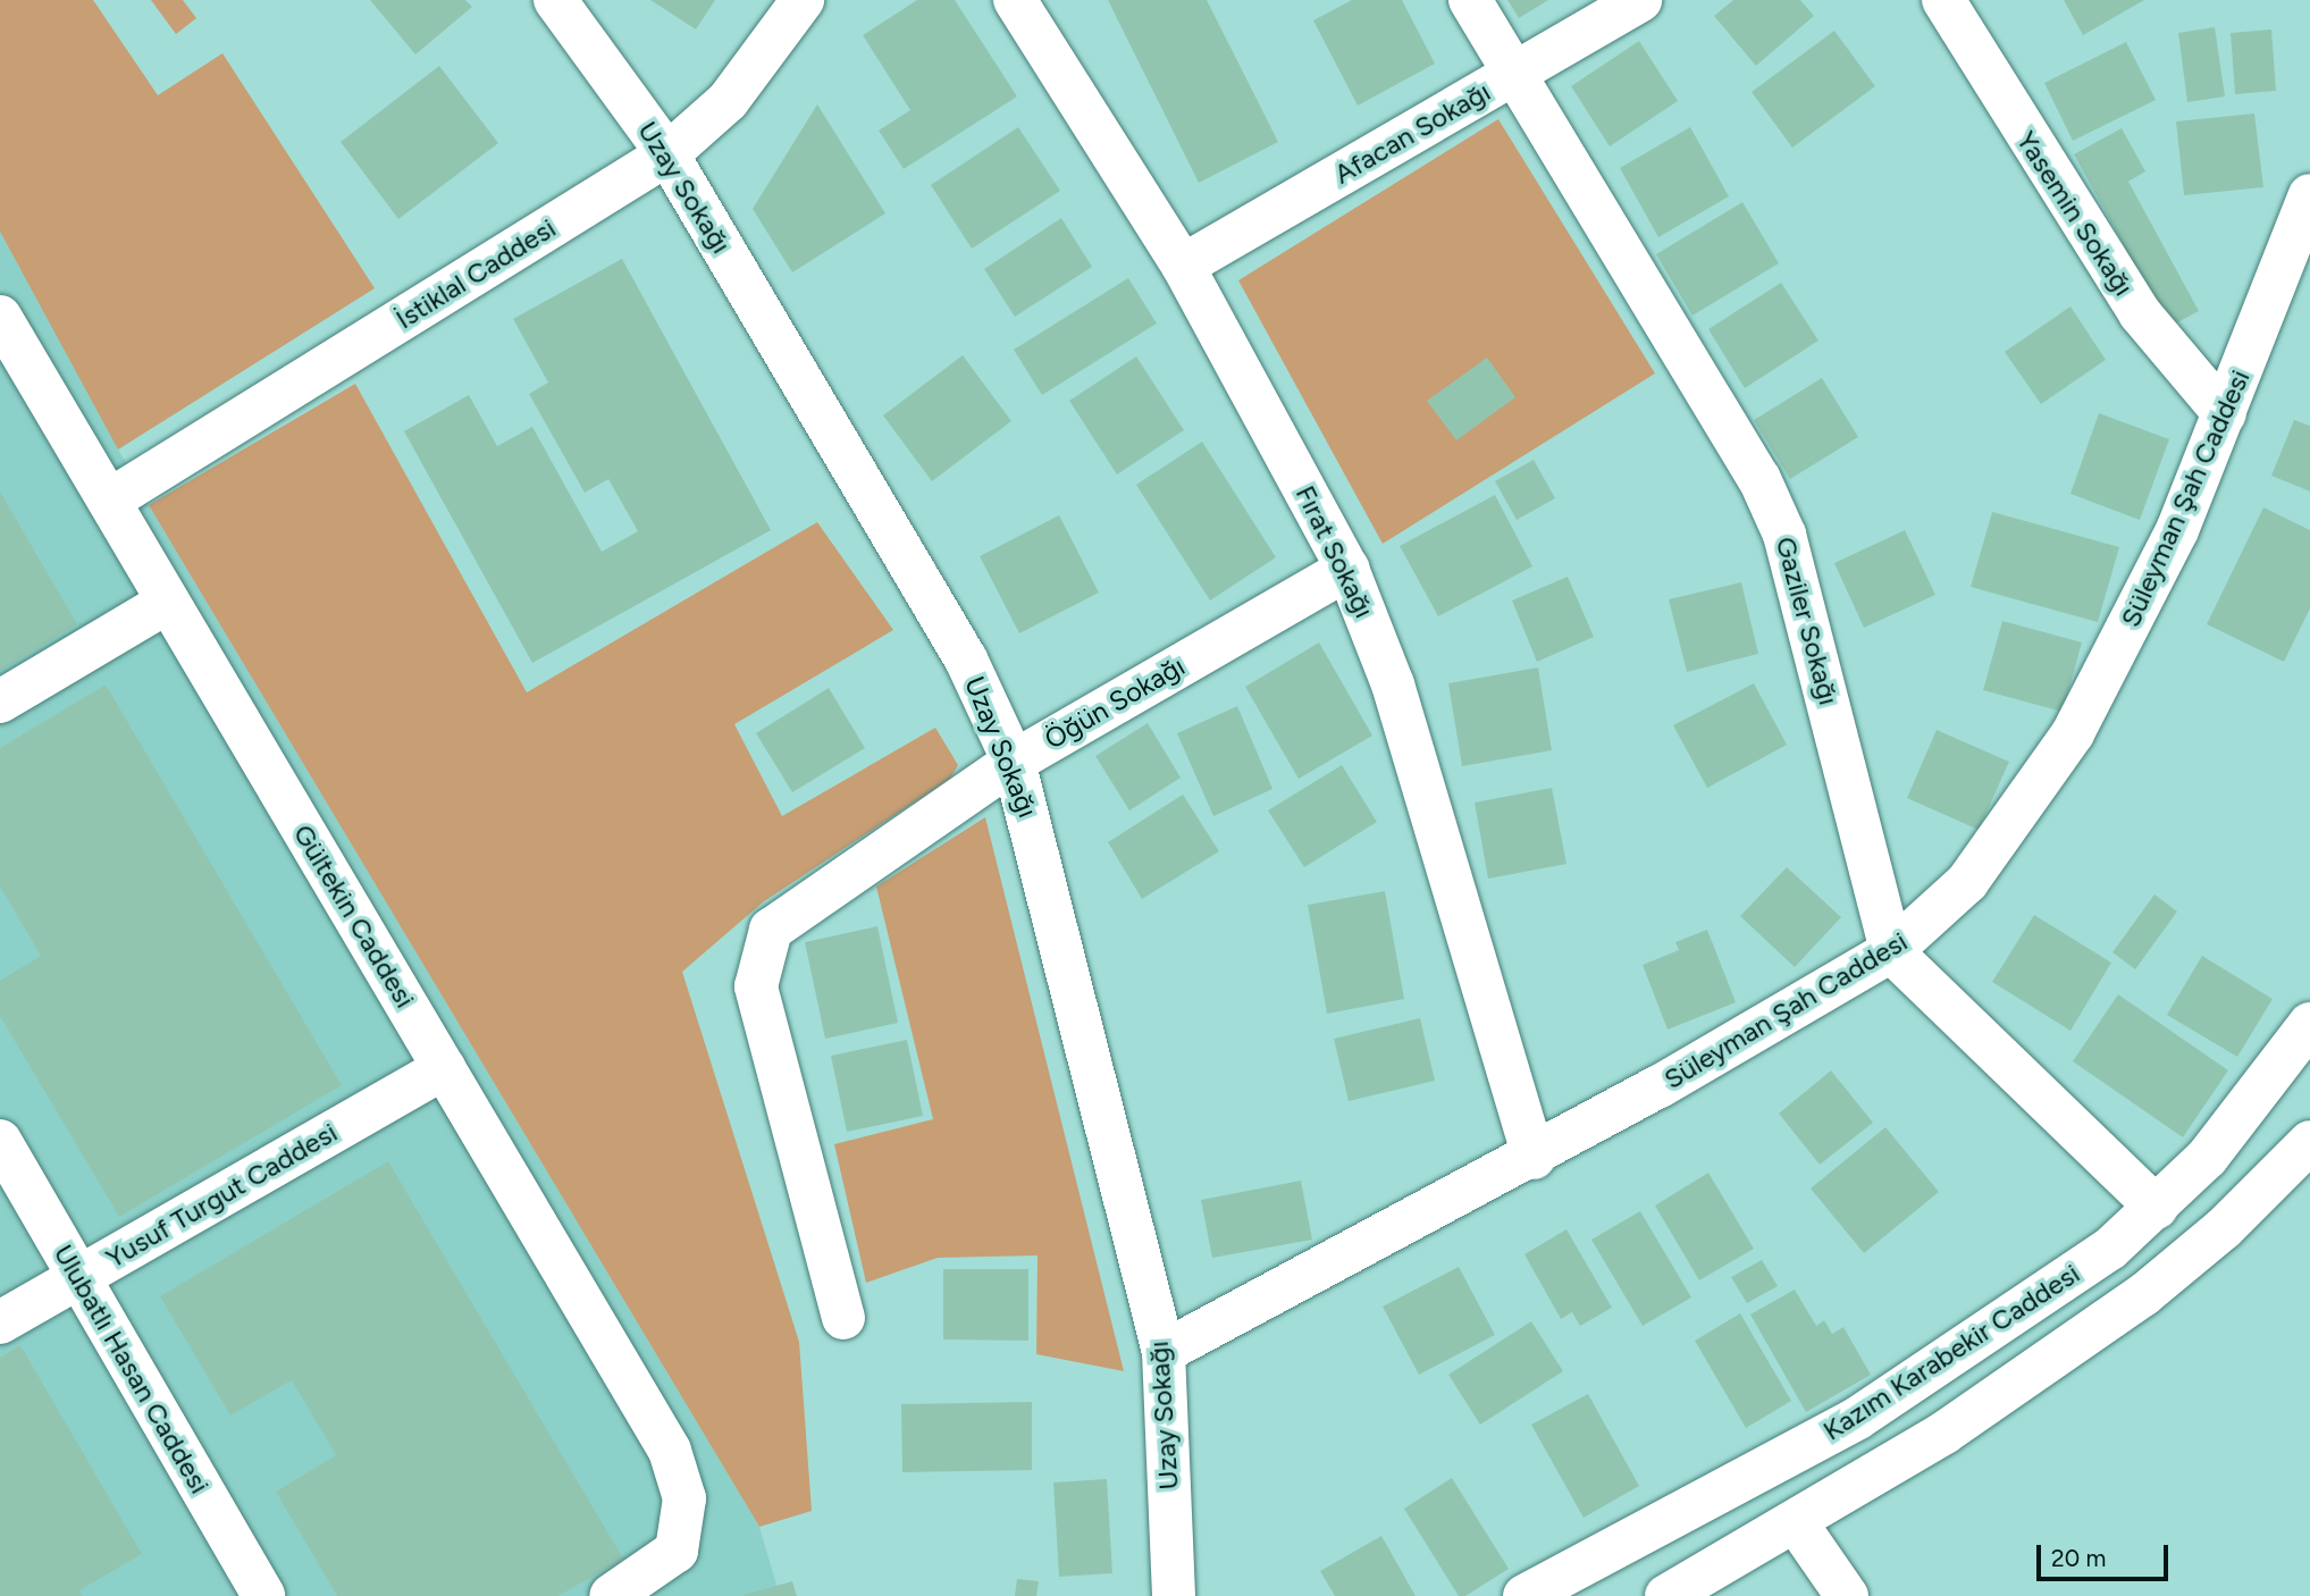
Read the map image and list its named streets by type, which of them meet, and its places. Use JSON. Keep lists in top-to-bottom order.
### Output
{
  "streets": {
    "street": [
      "Afacan Sokağı",
      "Uzay Sokağı",
      "Yasemin Sokağı",
      "İstiklal Caddesi",
      "Süleyman Şah Caddesi",
      "Fırat Sokağı",
      "Gaziler Sokağı",
      "Öğün Sokağı",
      "Gültekin Caddesi",
      "Yusuf Turgut Caddesi",
      "Kazım Karabekir Caddesi",
      "Ulubatlı Hasan Caddesi"
    ]
  },
  "crossings": [
    ["Afacan Sokağı", "Fırat Sokağı"],
    ["Afacan Sokağı", "Gaziler Sokağı"],
    ["Uzay Sokağı", "İstiklal Caddesi"],
    ["Uzay Sokağı", "Süleyman Şah Caddesi"],
    ["Uzay Sokağı", "Öğün Sokağı"],
    ["Yasemin Sokağı", "Süleyman Şah Caddesi"],
    ["İstiklal Caddesi", "Gültekin Caddesi"],
    ["Süleyman Şah Caddesi", "Fırat Sokağı"],
    ["Süleyman Şah Caddesi", "Gaziler Sokağı"],
    ["Fırat Sokağı", "Öğün Sokağı"],
    ["Gültekin Caddesi", "Yusuf Turgut Caddesi"],
    ["Yusuf Turgut Caddesi", "Ulubatlı Hasan Caddesi"]
  ],
  "scale_bar": "20 m"
}
